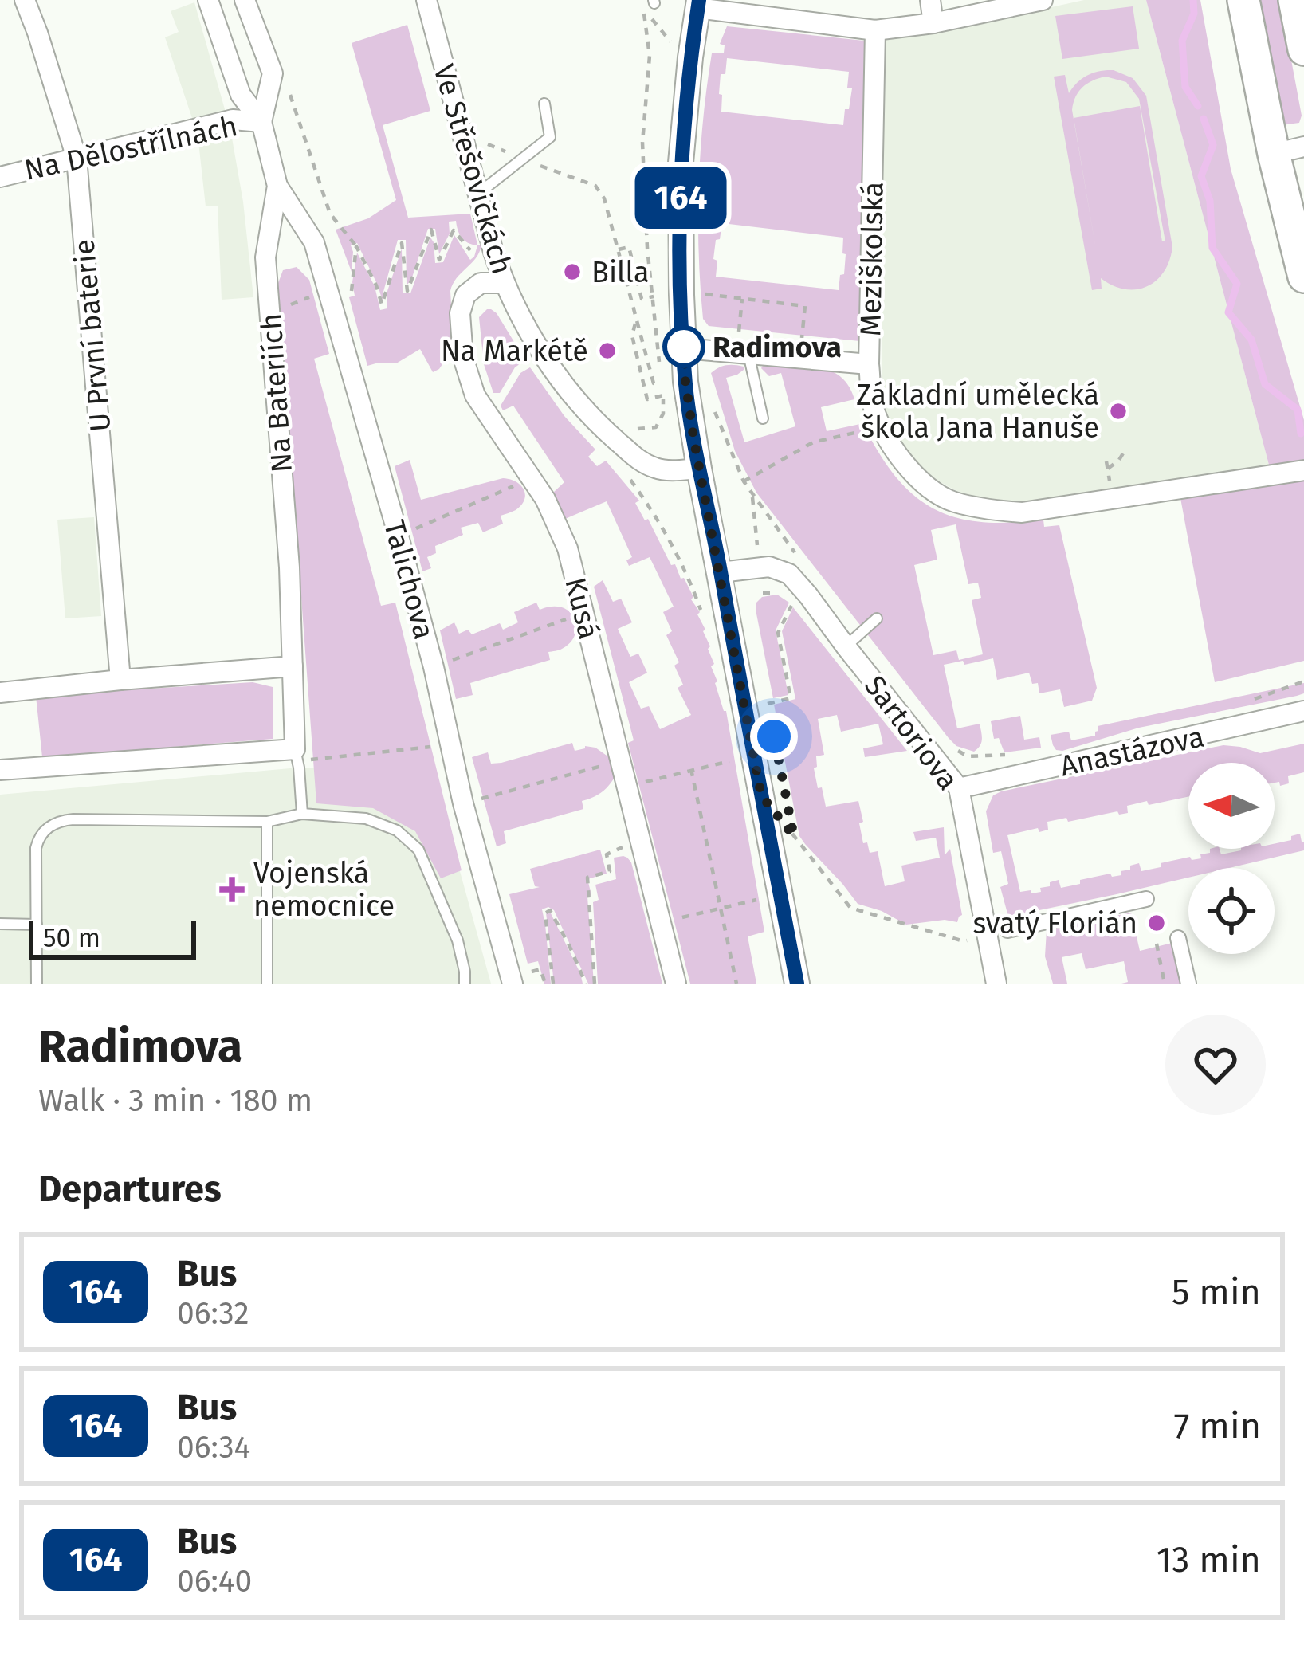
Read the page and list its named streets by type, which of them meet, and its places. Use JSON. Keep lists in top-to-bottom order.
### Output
{
  "streets": {
    "street": [
      "Na Dělostřílnách",
      "Ve Střešovičkách",
      "Meziškolská",
      "U První baterie",
      "Na Bateriích",
      "Talichova",
      "Kusá",
      "Sartoriova",
      "Anastázova"
    ]
  },
  "crossings": [
    ["Na Dělostřílnách", "U První baterie"],
    ["Na Dělostřílnách", "Na Bateriích"],
    ["Ve Střešovičkách", "Kusá"],
    ["Na Bateriích", "Talichova"],
    ["Sartoriova", "Anastázova"]
  ],
  "places": {
    "other": [
      "Billa",
      "Radimova",
      "Na Markétě",
      "Základní umělecká škola Jana Hanuše",
      "svatý Florián"
    ],
    "health": ["Vojenská nemocnice"]
  },
  "lines": ["bus line 164"],
  "scale_bar": "50 m",
  "north": "left",
  "page": {
    "on_map": "164",
    "scale": "50 m",
    "heading": [
      ["Radimova", "Walk · 3 min · 180 m"],
      "Departures"
    ],
    "list": [
      {
        "mark": "164",
        "name": "Bus",
        "note": "06:32",
        "value": "5 min"
      },
      {
        "mark": "164",
        "name": "Bus",
        "note": "06:34",
        "value": "7 min"
      },
      {
        "mark": "164",
        "name": "Bus",
        "note": "06:40",
        "value": "13 min"
      }
    ]
  }
}
